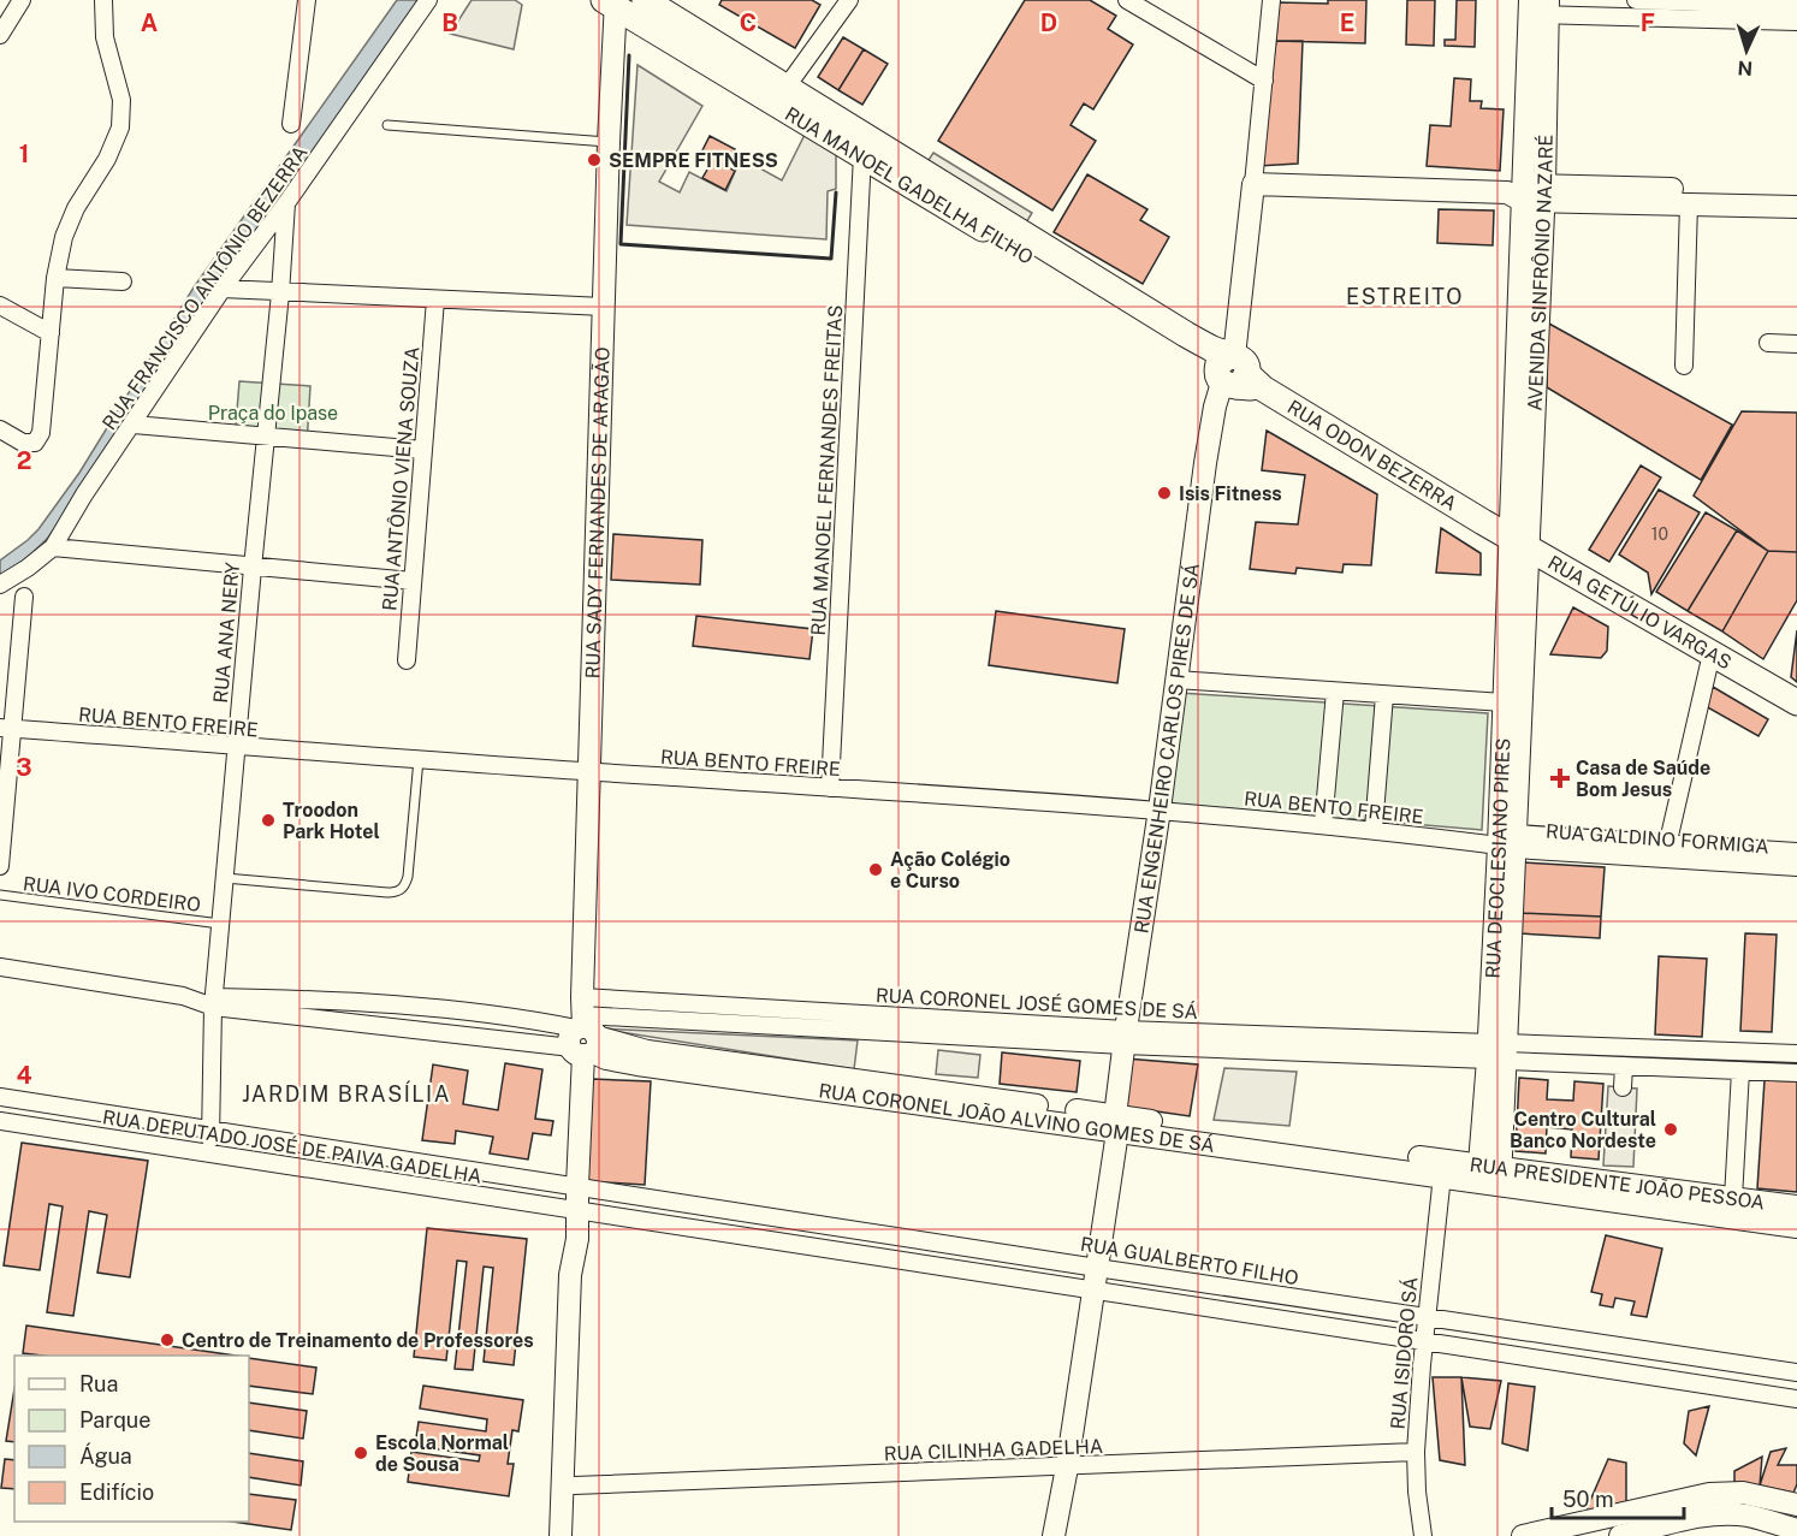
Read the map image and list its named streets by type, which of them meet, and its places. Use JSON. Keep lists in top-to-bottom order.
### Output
{
  "streets": {
    "main road": ["RUA MANOEL GADELHA FILHO", "RUA ODON BEZERRA", "RUA GETÚLIO VARGAS"],
    "street": [
      "AVENIDA SINFRÔNIO NAZARÉ",
      "RUA FRANCISCO ANTÔNIO BEZERRA",
      "RUA MANOEL FERNANDES FREITAS",
      "RUA ANTÔNIO VIENA SOUZA",
      "RUA SADY FERNANDES DE ARAGÃO",
      "RUA ANA NERY",
      "RUA BENTO FREIRE",
      "RUA ENGENHEIRO CARLOS PIRES DE SÁ",
      "RUA GALDINO FORMIGA",
      "RUA DEOCLESIANO PIRES",
      "RUA CORONEL JOSÉ GOMES DE SÁ",
      "RUA CORONEL JOÃO ALVINO GOMES DE SÁ",
      "RUA DEPUTADO JOSÉ DE PAIVA GADELHA",
      "RUA PRESIDENTE JOÃO PESSOA",
      "RUA GUALBERTO FILHO",
      "RUA ISIDORO SÁ",
      "RUA CILINHA GADELHA"
    ],
    "lane": ["RUA IVO CORDEIRO"]
  },
  "crossings": [
    ["RUA MANOEL GADELHA FILHO", "RUA ODON BEZERRA"],
    ["RUA MANOEL GADELHA FILHO", "RUA MANOEL FERNANDES FREITAS"],
    ["RUA MANOEL GADELHA FILHO", "RUA SADY FERNANDES DE ARAGÃO"],
    ["RUA MANOEL GADELHA FILHO", "RUA ENGENHEIRO CARLOS PIRES DE SÁ"],
    ["AVENIDA SINFRÔNIO NAZARÉ", "RUA GETÚLIO VARGAS"],
    ["AVENIDA SINFRÔNIO NAZARÉ", "RUA DEOCLESIANO PIRES"],
    ["RUA FRANCISCO ANTÔNIO BEZERRA", "RUA ANA NERY"],
    ["RUA ODON BEZERRA", "RUA GETÚLIO VARGAS"],
    ["RUA ODON BEZERRA", "RUA ENGENHEIRO CARLOS PIRES DE SÁ"],
    ["RUA MANOEL FERNANDES FREITAS", "RUA BENTO FREIRE"],
    ["RUA SADY FERNANDES DE ARAGÃO", "RUA BENTO FREIRE"],
    ["RUA SADY FERNANDES DE ARAGÃO", "RUA CORONEL JOSÉ GOMES DE SÁ"],
    ["RUA SADY FERNANDES DE ARAGÃO", "RUA CORONEL JOÃO ALVINO GOMES DE SÁ"],
    ["RUA SADY FERNANDES DE ARAGÃO", "RUA DEPUTADO JOSÉ DE PAIVA GADELHA"],
    ["RUA SADY FERNANDES DE ARAGÃO", "RUA GUALBERTO FILHO"],
    ["RUA GETÚLIO VARGAS", "RUA DEOCLESIANO PIRES"],
    ["RUA ANA NERY", "RUA BENTO FREIRE"],
    ["RUA ANA NERY", "RUA IVO CORDEIRO"],
    ["RUA ANA NERY", "RUA DEPUTADO JOSÉ DE PAIVA GADELHA"],
    ["RUA BENTO FREIRE", "RUA ENGENHEIRO CARLOS PIRES DE SÁ"],
    ["RUA BENTO FREIRE", "RUA GALDINO FORMIGA"],
    ["RUA BENTO FREIRE", "RUA DEOCLESIANO PIRES"],
    ["RUA ENGENHEIRO CARLOS PIRES DE SÁ", "RUA CORONEL JOSÉ GOMES DE SÁ"],
    ["RUA ENGENHEIRO CARLOS PIRES DE SÁ", "RUA CORONEL JOÃO ALVINO GOMES DE SÁ"],
    ["RUA ENGENHEIRO CARLOS PIRES DE SÁ", "RUA GUALBERTO FILHO"],
    ["RUA ENGENHEIRO CARLOS PIRES DE SÁ", "RUA CILINHA GADELHA"],
    ["RUA GALDINO FORMIGA", "RUA DEOCLESIANO PIRES"],
    ["RUA DEOCLESIANO PIRES", "RUA CORONEL JOSÉ GOMES DE SÁ"],
    ["RUA DEOCLESIANO PIRES", "RUA PRESIDENTE JOÃO PESSOA"],
    ["RUA CORONEL JOSÉ GOMES DE SÁ", "RUA CORONEL JOÃO ALVINO GOMES DE SÁ"],
    ["RUA CORONEL JOÃO ALVINO GOMES DE SÁ", "RUA PRESIDENTE JOÃO PESSOA"],
    ["RUA CORONEL JOÃO ALVINO GOMES DE SÁ", "RUA ISIDORO SÁ"],
    ["RUA DEPUTADO JOSÉ DE PAIVA GADELHA", "RUA GUALBERTO FILHO"],
    ["RUA PRESIDENTE JOÃO PESSOA", "RUA ISIDORO SÁ"],
    ["RUA GUALBERTO FILHO", "RUA ISIDORO SÁ"],
    ["RUA ISIDORO SÁ", "RUA CILINHA GADELHA"]
  ],
  "districts": ["ESTREITO", "JARDIM BRASÍLIA"],
  "parks": ["Praça do Ipase"],
  "places": {
    "other": [
      "SEMPRE FITNESS",
      "Isis Fitness",
      "Troodon Park Hotel",
      "Ação Colégio e Curso",
      "Centro Cultural Banco Nordeste",
      "Centro de Treinamento de Professores",
      "Escola Normal de Sousa"
    ],
    "health": ["Casa de Saúde Bom Jesus"]
  },
  "house_numbers": ["10"],
  "legend": [
    "Rua",
    "Parque",
    "Água",
    "Edifício"
  ],
  "scale_bar": "50 m",
  "north": "bottom",
  "grid": {
    "columns": [
      "A",
      "B",
      "C",
      "D",
      "E",
      "F"
    ],
    "rows": [
      "1",
      "2",
      "3",
      "4"
    ]
  }
}
